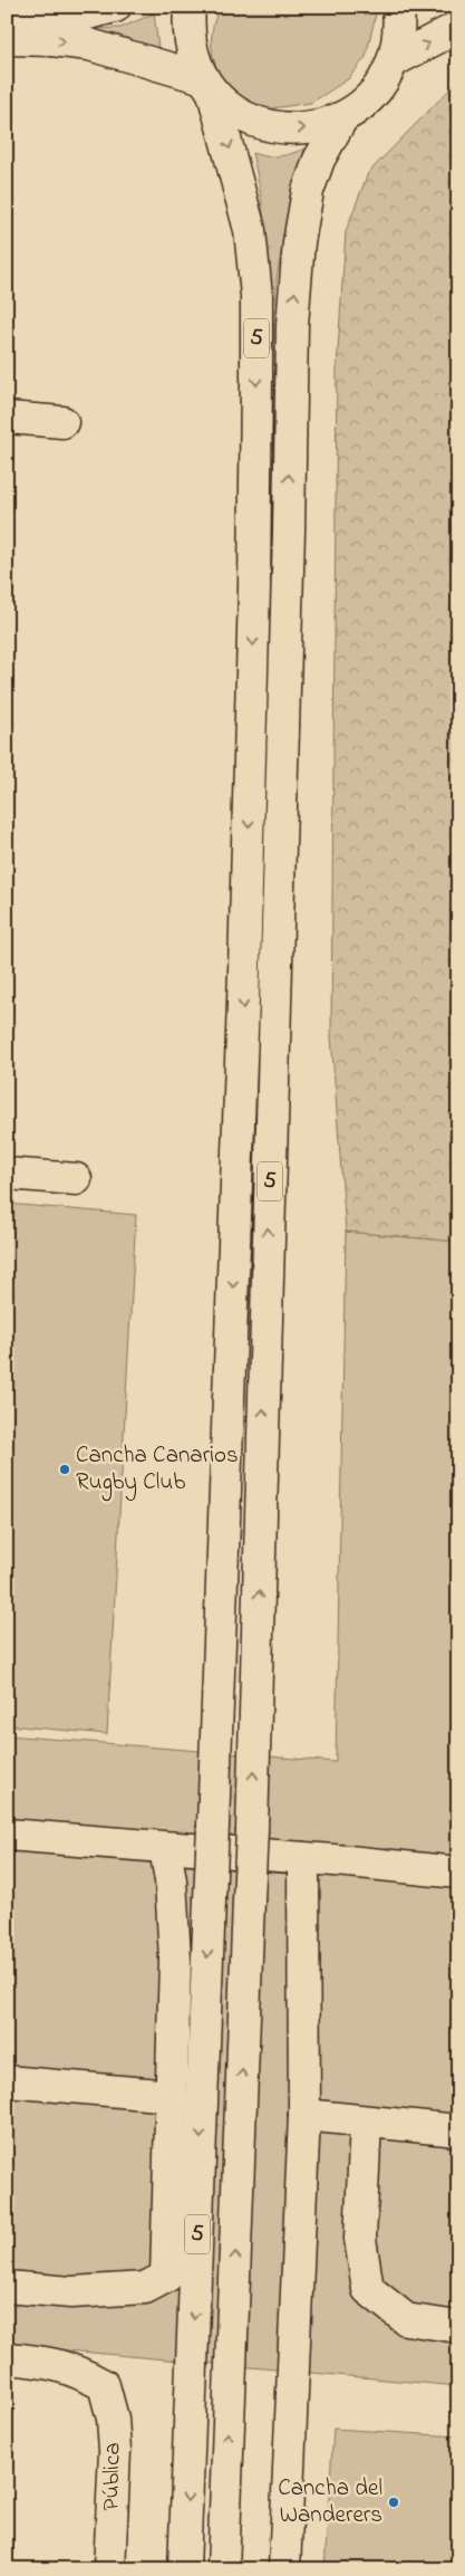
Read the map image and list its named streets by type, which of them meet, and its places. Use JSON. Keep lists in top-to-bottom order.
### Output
{
  "streets": {
    "main road": ["5", "Pública"]
  },
  "places": ["Cancha Canarios Rugby Club", "Cancha del Wanderers"]
}
